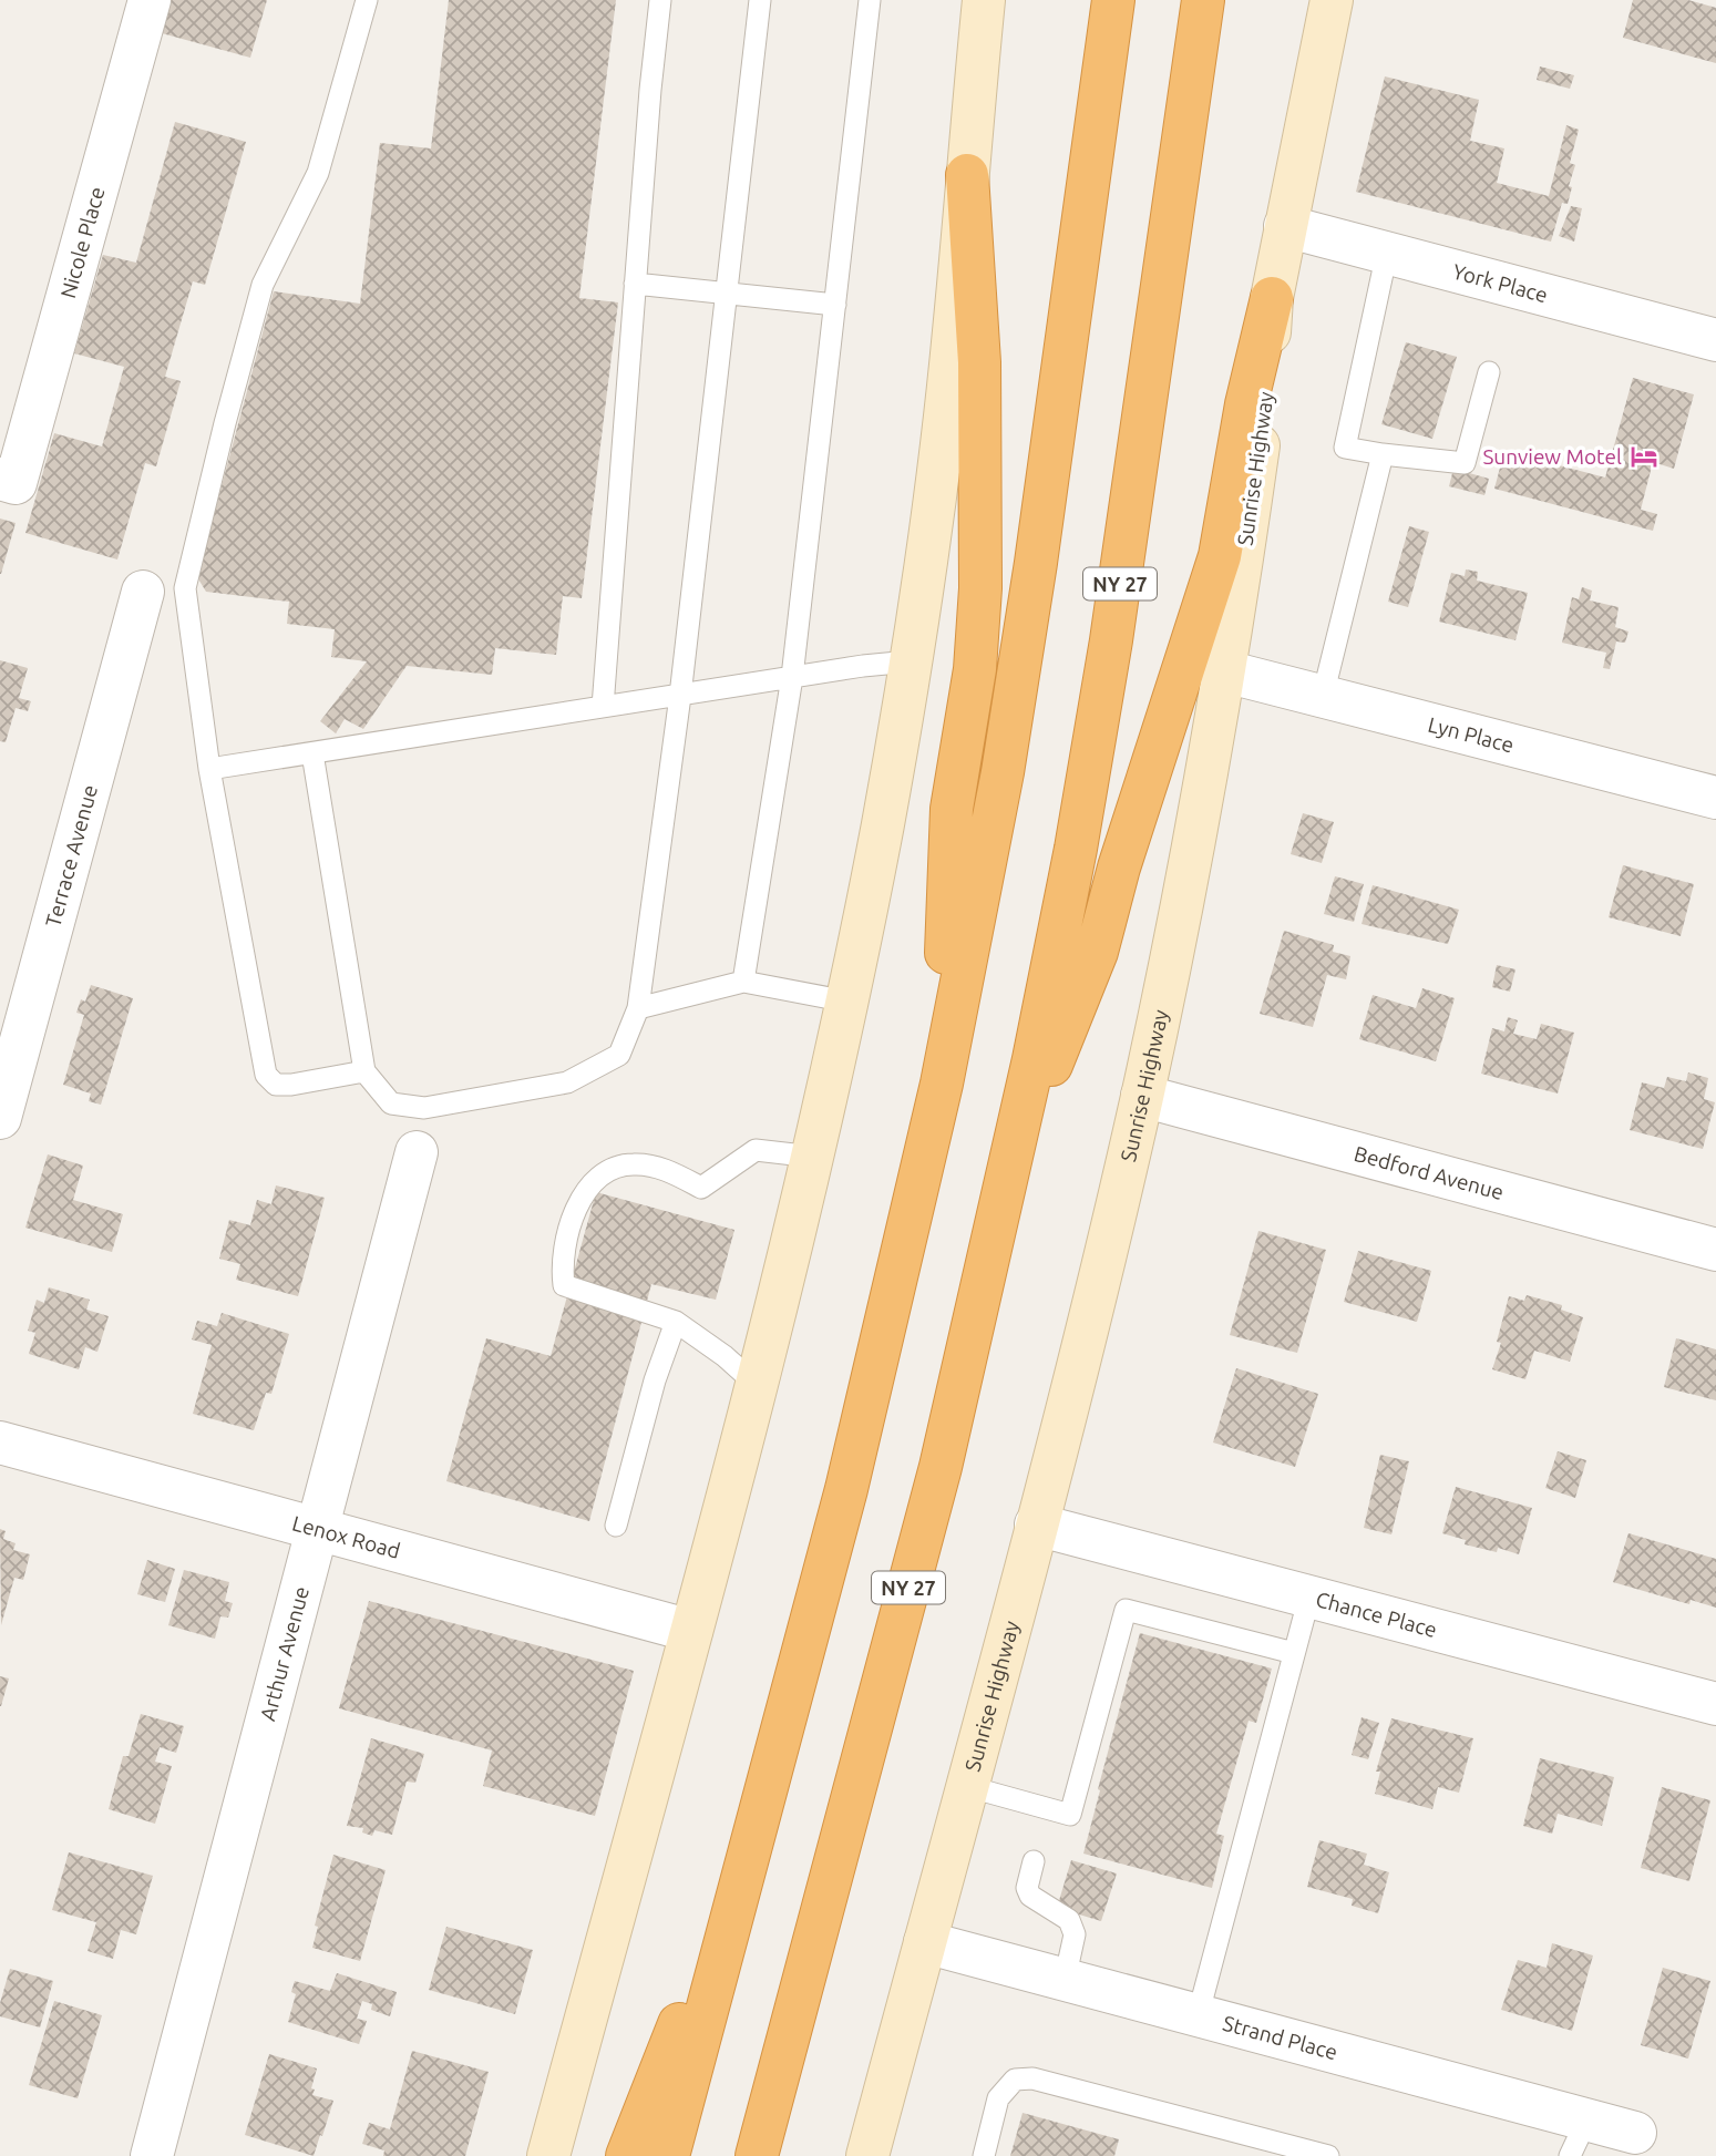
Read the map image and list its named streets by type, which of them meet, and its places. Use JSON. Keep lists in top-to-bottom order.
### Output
{
  "streets": {
    "highway": ["NY 27"],
    "main road": ["Sunrise Highway"],
    "street": [
      "Nicole Place",
      "York Place",
      "Lyn Place",
      "Terrace Avenue",
      "Bedford Avenue",
      "Lenox Road",
      "Chance Place",
      "Arthur Avenue",
      "Strand Place"
    ]
  },
  "crossings": [
    ["York Place", "Sunrise Highway"],
    ["Sunrise Highway", "Lyn Place"],
    ["Sunrise Highway", "Bedford Avenue"],
    ["Sunrise Highway", "Chance Place"],
    ["Sunrise Highway", "Strand Place"],
    ["Lenox Road", "Arthur Avenue"]
  ],
  "places": {
    "hotel": ["Sunview Motel"]
  }
}
